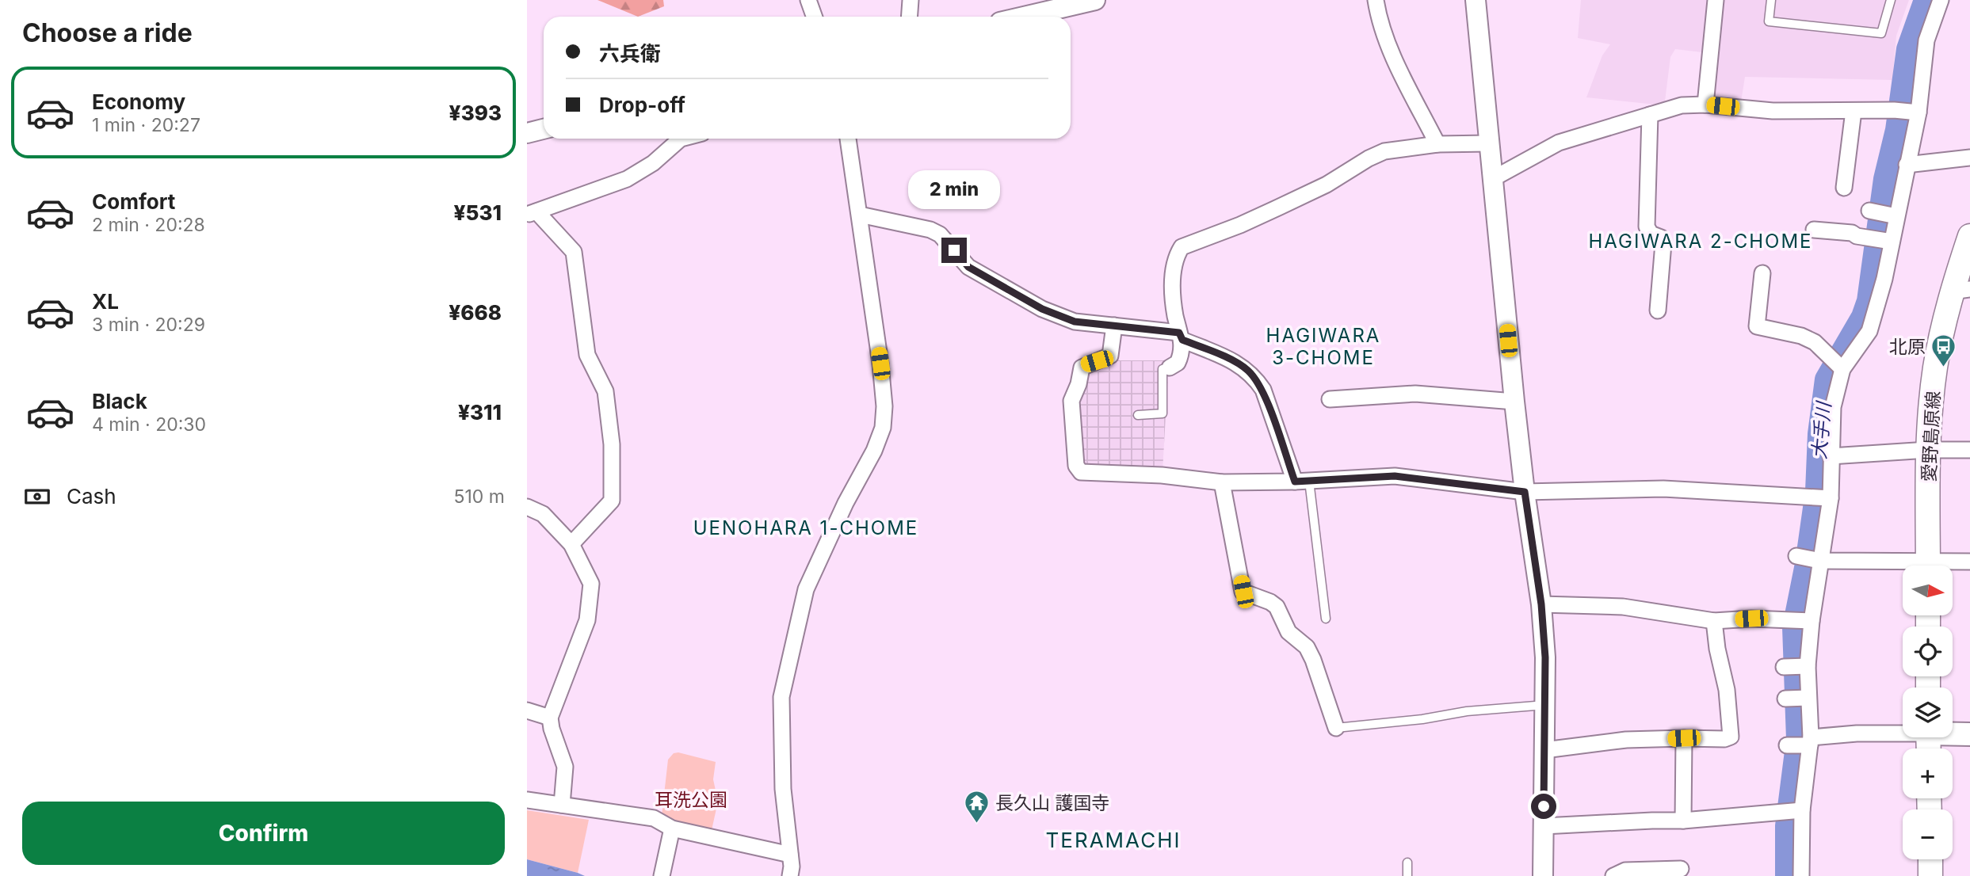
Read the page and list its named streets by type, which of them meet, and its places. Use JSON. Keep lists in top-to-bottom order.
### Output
{
  "streets": {
    "main road": ["愛野島原線"]
  },
  "districts": [
    "HAGIWARA 2-CHOME",
    "HAGIWARA 3-CHOME",
    "UENOHARA 1-CHOME",
    "TERAMACHI"
  ],
  "water": ["大手川"],
  "parks": ["耳洗公園"],
  "places": {
    "bus stop": ["北原"],
    "temple": ["長久山 護国寺"]
  },
  "north": "right",
  "page": {
    "heading": "Choose a ride",
    "banner": ["六兵衛", "Drop-off"],
    "list": [
      {
        "name": "Economy",
        "note": "1 min · 20:27",
        "value": "¥393"
      },
      {
        "name": "Comfort",
        "note": "2 min · 20:28",
        "value": "¥531"
      },
      {
        "name": "XL",
        "note": "3 min · 20:29",
        "value": "¥668"
      },
      {
        "name": "Black",
        "note": "4 min · 20:30",
        "value": "¥311"
      }
    ],
    "bubble": "2 min",
    "pay": ["Cash", "510 m"],
    "map_buttons": ["+", "−"],
    "buttons": "Confirm"
  }
}
